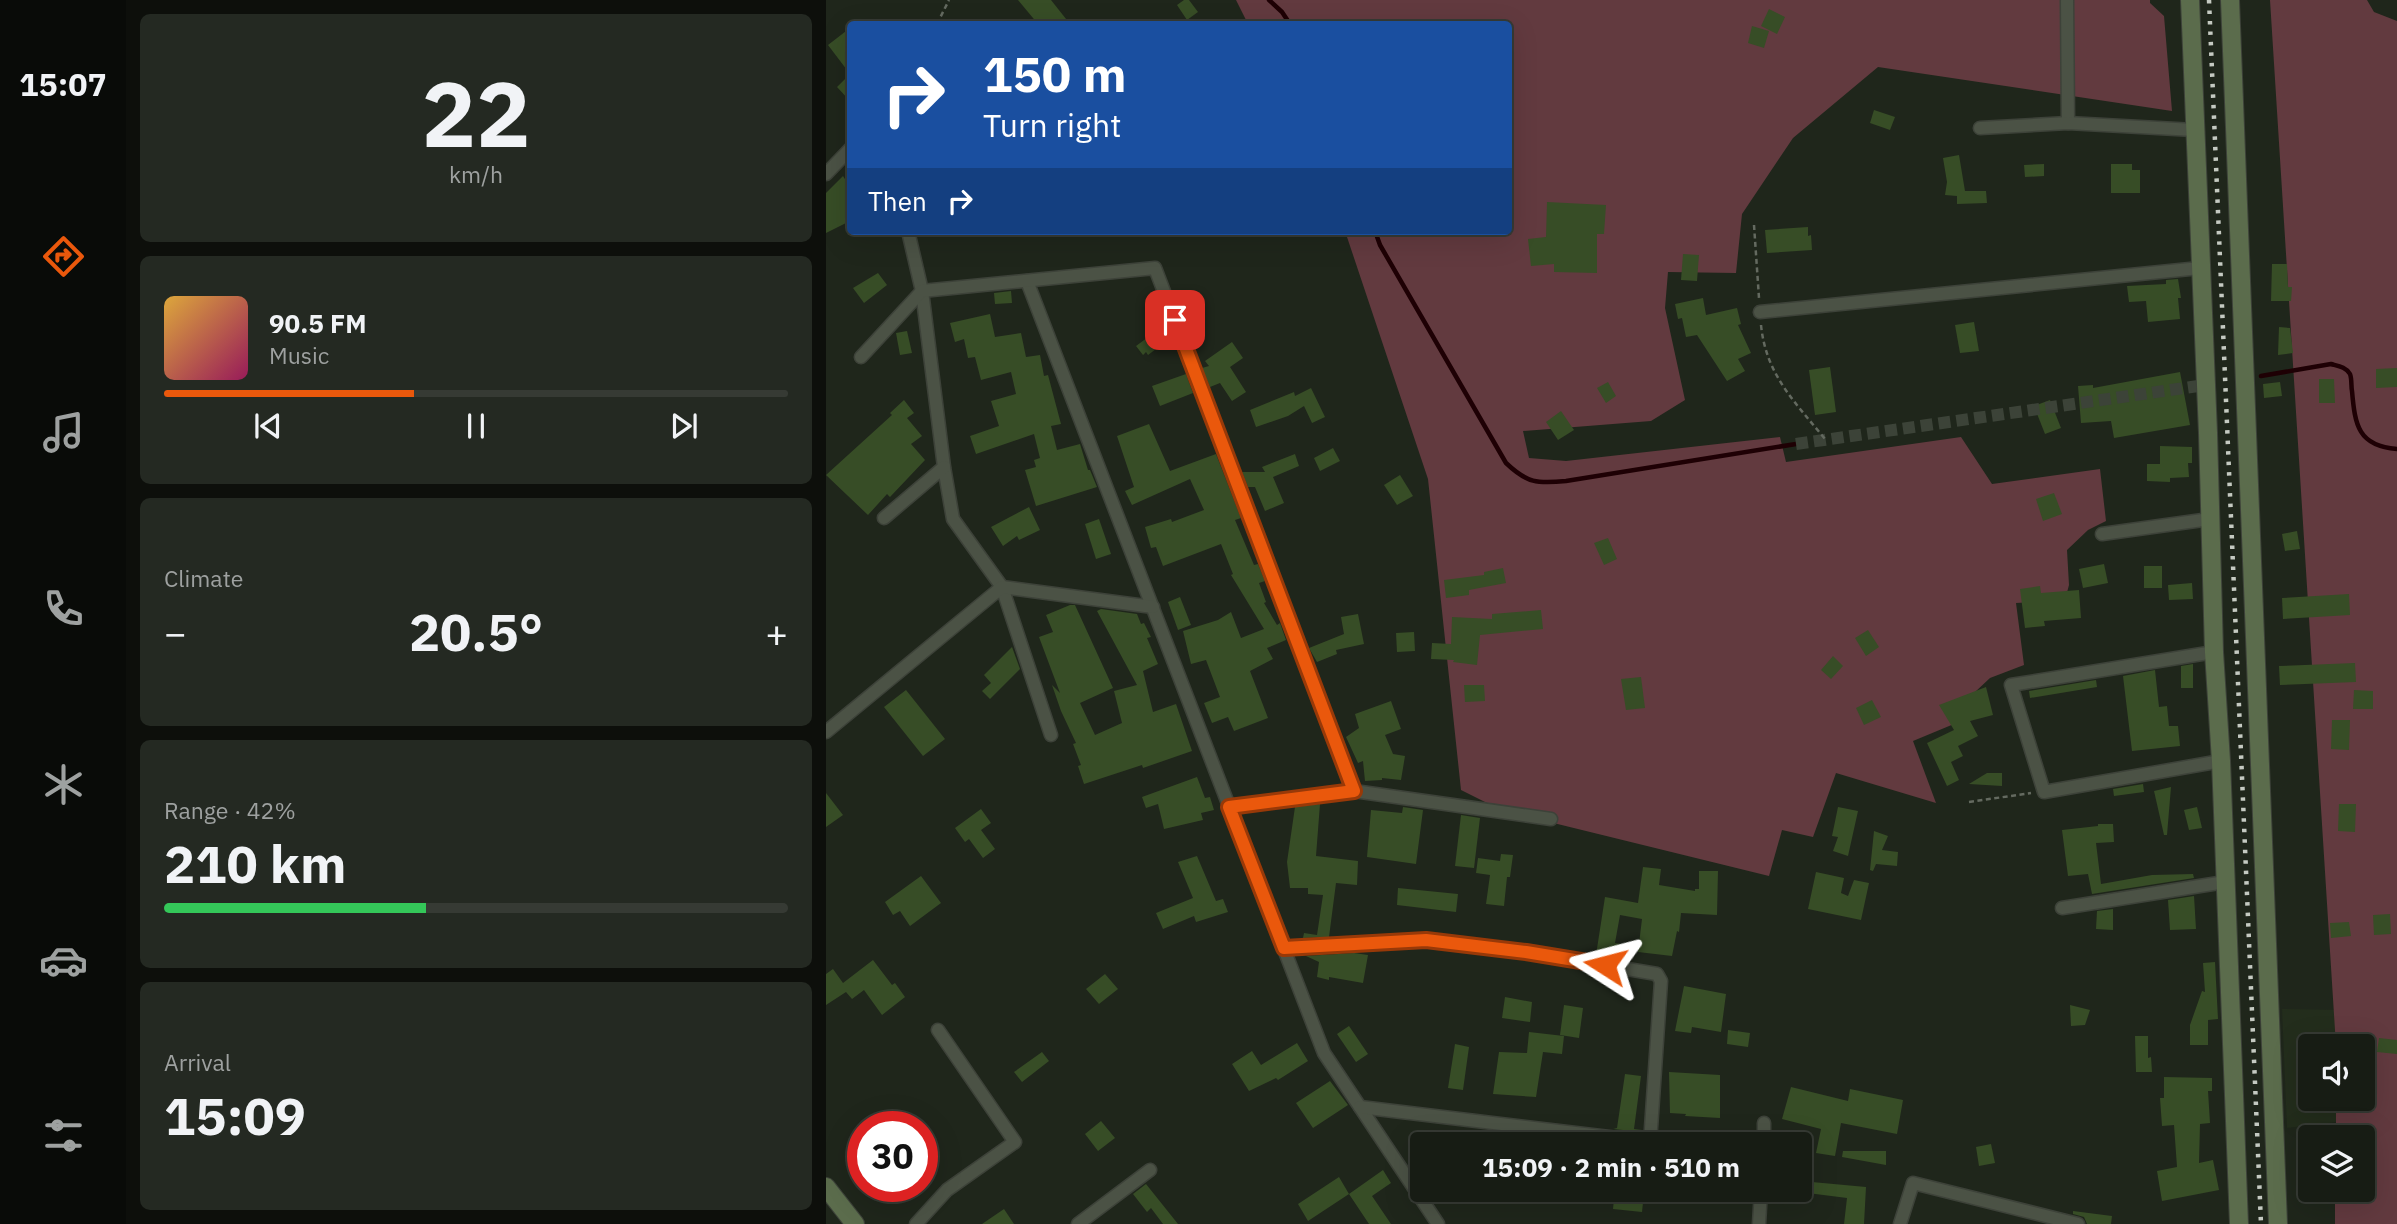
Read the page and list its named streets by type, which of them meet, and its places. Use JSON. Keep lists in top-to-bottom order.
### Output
{
  "page": {
    "tabs": "15:07",
    "tile": [
      ["22", "km/h"],
      "Climate",
      ["Range · 42%", "210 km"],
      ["Arrival", "15:09"]
    ],
    "turn": ["150 m", "Turn right"],
    "then": "Then",
    "song": ["90.5 FM", "Music"],
    "heat": ["−", "20.5°", "+"],
    "limit": "30",
    "trip": "15:09 · 2 min · 510 m"
  }
}
